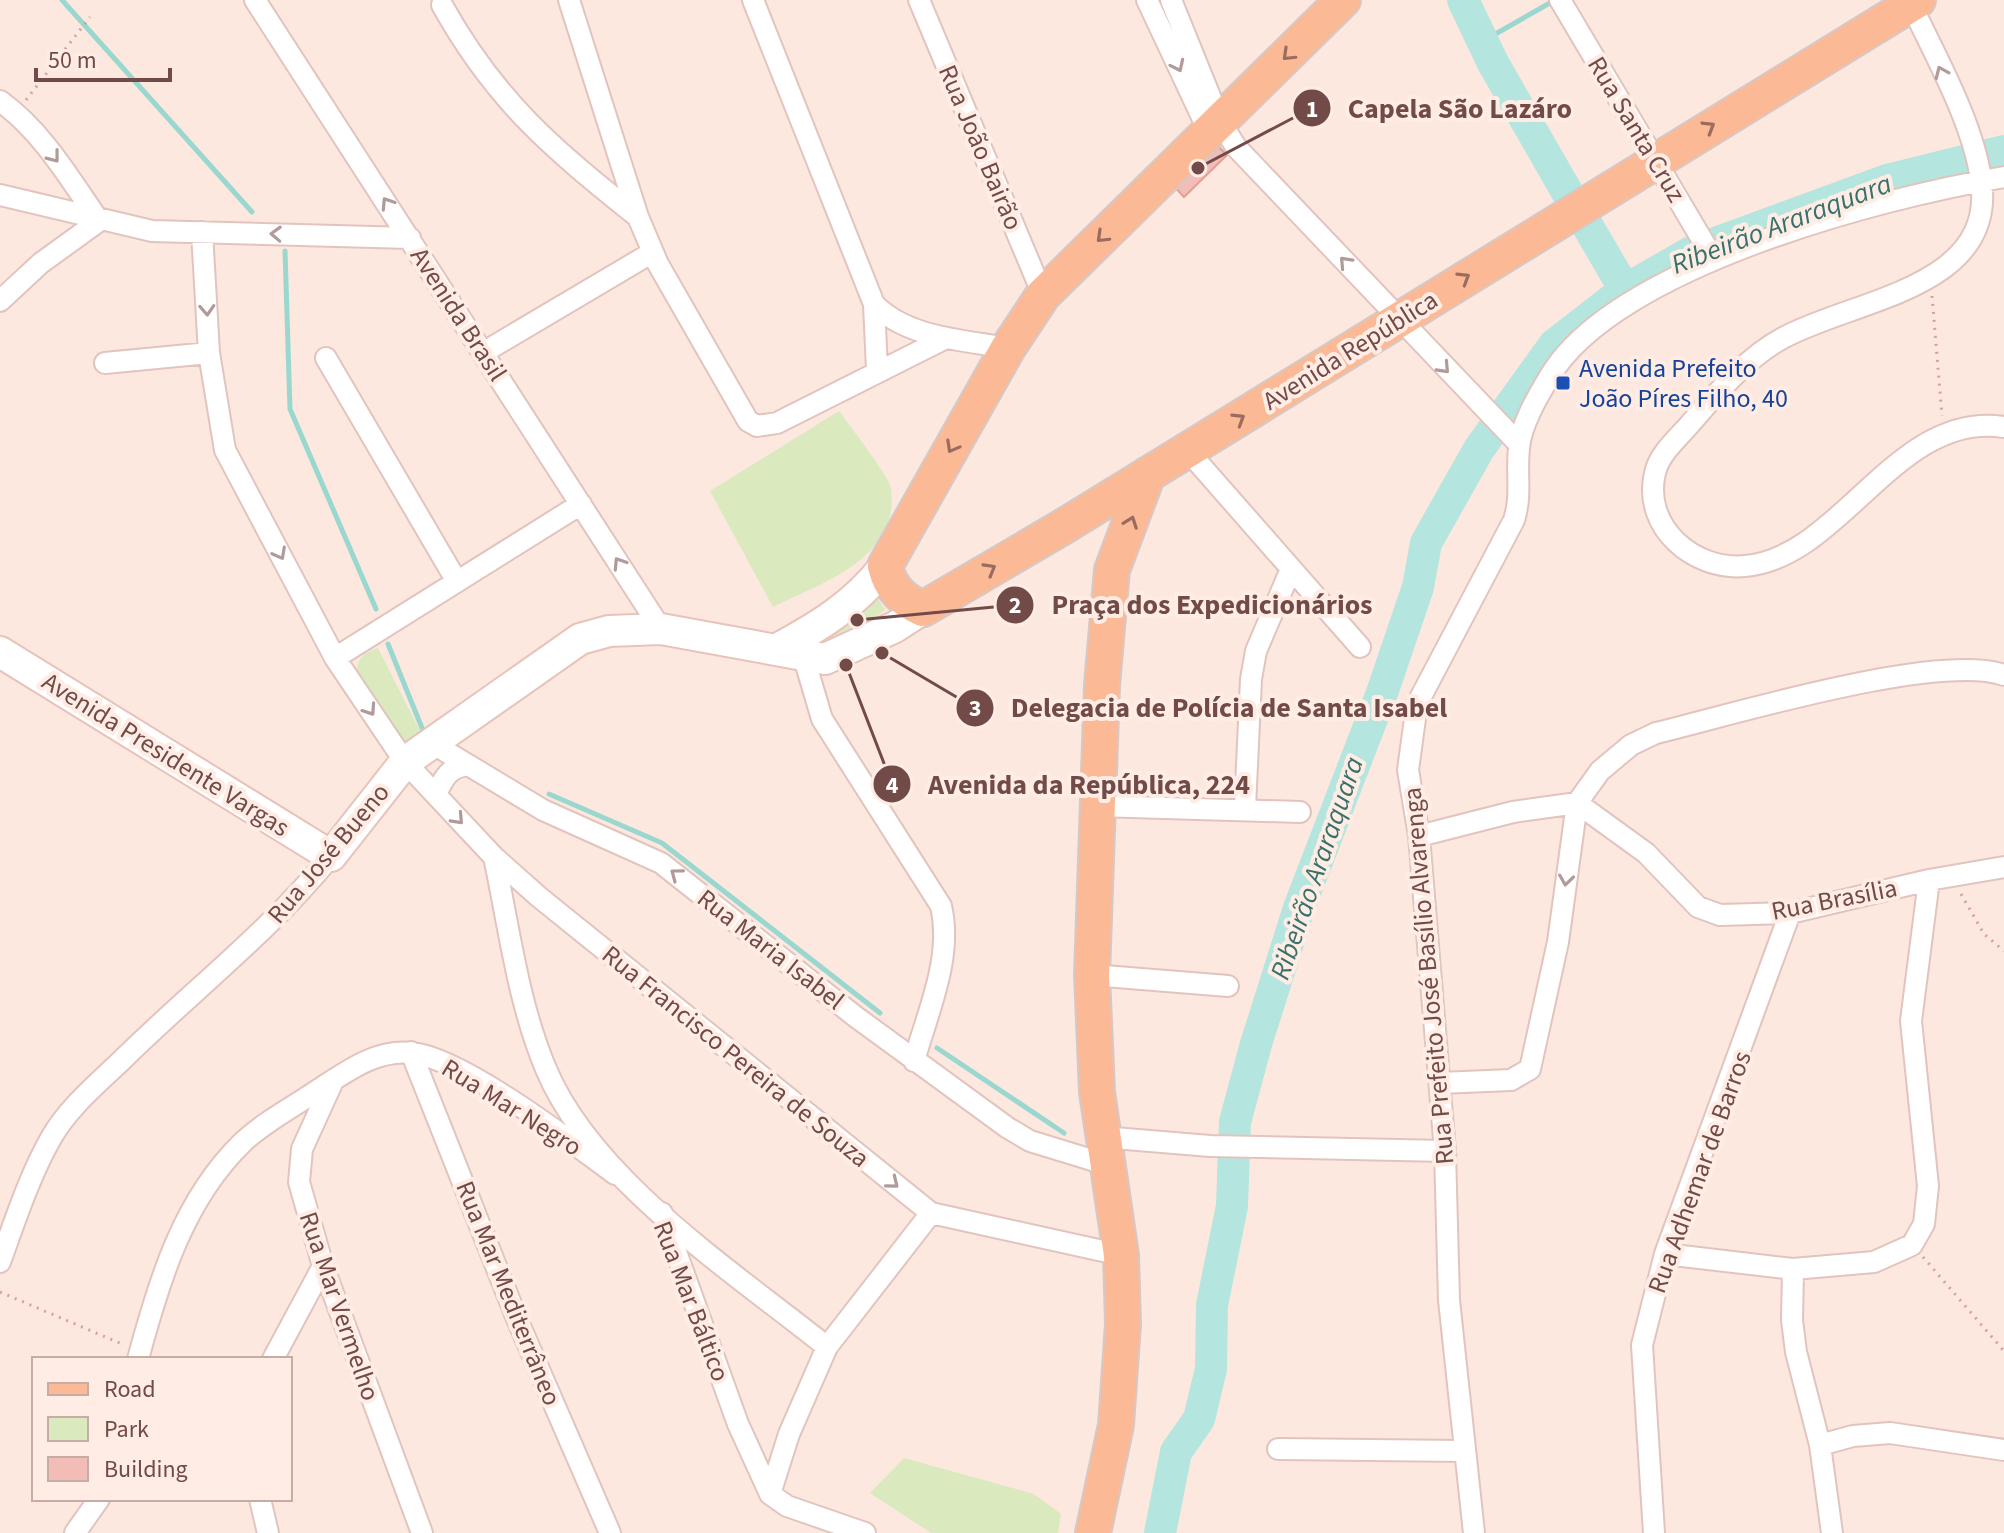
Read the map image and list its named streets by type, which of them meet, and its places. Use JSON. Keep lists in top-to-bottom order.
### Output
{
  "streets": {
    "main road": ["Avenida República"],
    "street": [
      "Rua Santa Cruz",
      "Rua João Bairão",
      "Avenida Brasil",
      "Avenida Presidente Vargas",
      "Rua José Bueno",
      "Rua Brasília",
      "Rua Maria Isabel",
      "Rua Prefeito José Basílio Alvarenga",
      "Rua Francisco Pereira de Souza",
      "Rua Mar Negro",
      "Rua Adhemar de Barros",
      "Rua Mar Mediterrâneo",
      "Rua Mar Báltico",
      "Rua Mar Vermelho"
    ]
  },
  "crossings": [
    ["Rua Santa Cruz", "Avenida República"],
    ["Avenida Brasil", "Rua José Bueno"],
    ["Avenida República", "Rua José Bueno"],
    ["Avenida Presidente Vargas", "Rua José Bueno"],
    ["Rua José Bueno", "Rua Maria Isabel"],
    ["Rua José Bueno", "Rua Francisco Pereira de Souza"],
    ["Rua Brasília", "Rua Adhemar de Barros"],
    ["Rua Maria Isabel", "Rua Prefeito José Basílio Alvarenga"],
    ["Rua Francisco Pereira de Souza", "Rua Mar Báltico"],
    ["Rua Mar Negro", "Rua Mar Mediterrâneo"],
    ["Rua Mar Negro", "Rua Mar Báltico"],
    ["Rua Mar Negro", "Rua Mar Vermelho"]
  ],
  "one_way": ["Rua Maria Isabel"],
  "water": ["Ribeirão Araraquara"],
  "places": {
    "other": [
      "Capela São Lazáro",
      "Praça dos Expedicionários",
      "Delegacia de Polícia de Santa Isabel",
      "Avenida da República, 224"
    ],
    "transit": ["Avenida Prefeito João Píres Filho, 40"]
  },
  "legend": ["Road", "Park", "Building"],
  "scale_bar": "50 m"
}
